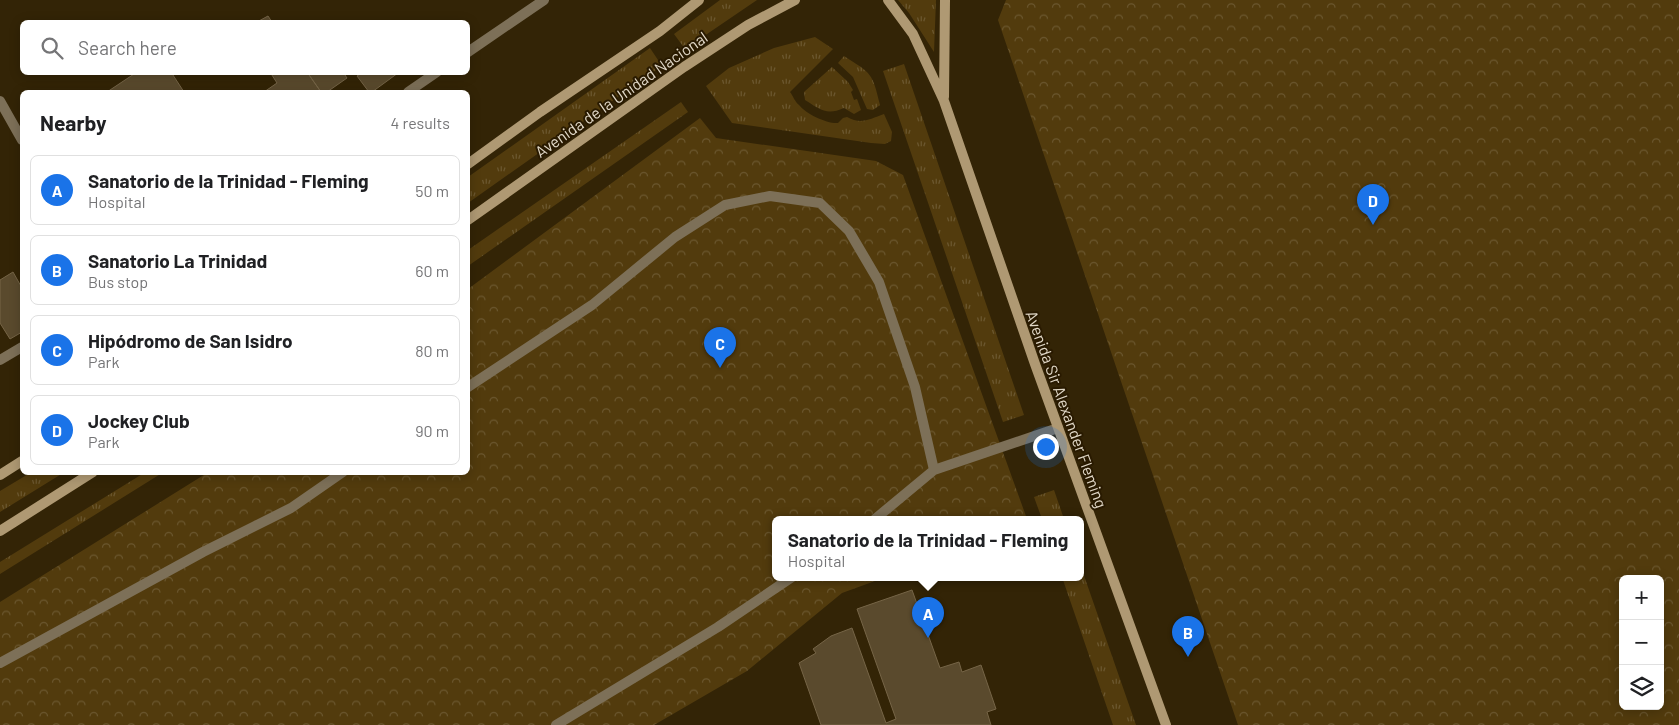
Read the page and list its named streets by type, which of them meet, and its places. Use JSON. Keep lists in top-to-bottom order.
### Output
{
  "streets": {
    "main road": ["Avenida de la Unidad Nacional", "Avenida Sir Alexander Fleming"]
  },
  "page": {
    "search": "Search here",
    "heading": ["Nearby", "4 results"],
    "list": [
      {
        "mark": "A",
        "name": "Sanatorio de la Trinidad - Fleming",
        "note": "Hospital",
        "value": "50 m"
      },
      {
        "mark": "B",
        "name": "Sanatorio La Trinidad",
        "note": "Bus stop",
        "value": "60 m"
      },
      {
        "mark": "C",
        "name": "Hipódromo de San Isidro",
        "note": "Park",
        "value": "80 m"
      },
      {
        "mark": "D",
        "name": "Jockey Club",
        "note": "Park",
        "value": "90 m"
      }
    ],
    "pins": [
      "D",
      "C",
      "A",
      "B"
    ],
    "popup": ["Sanatorio de la Trinidad - Fleming", "Hospital"],
    "map_buttons": ["+", "−"]
  }
}
